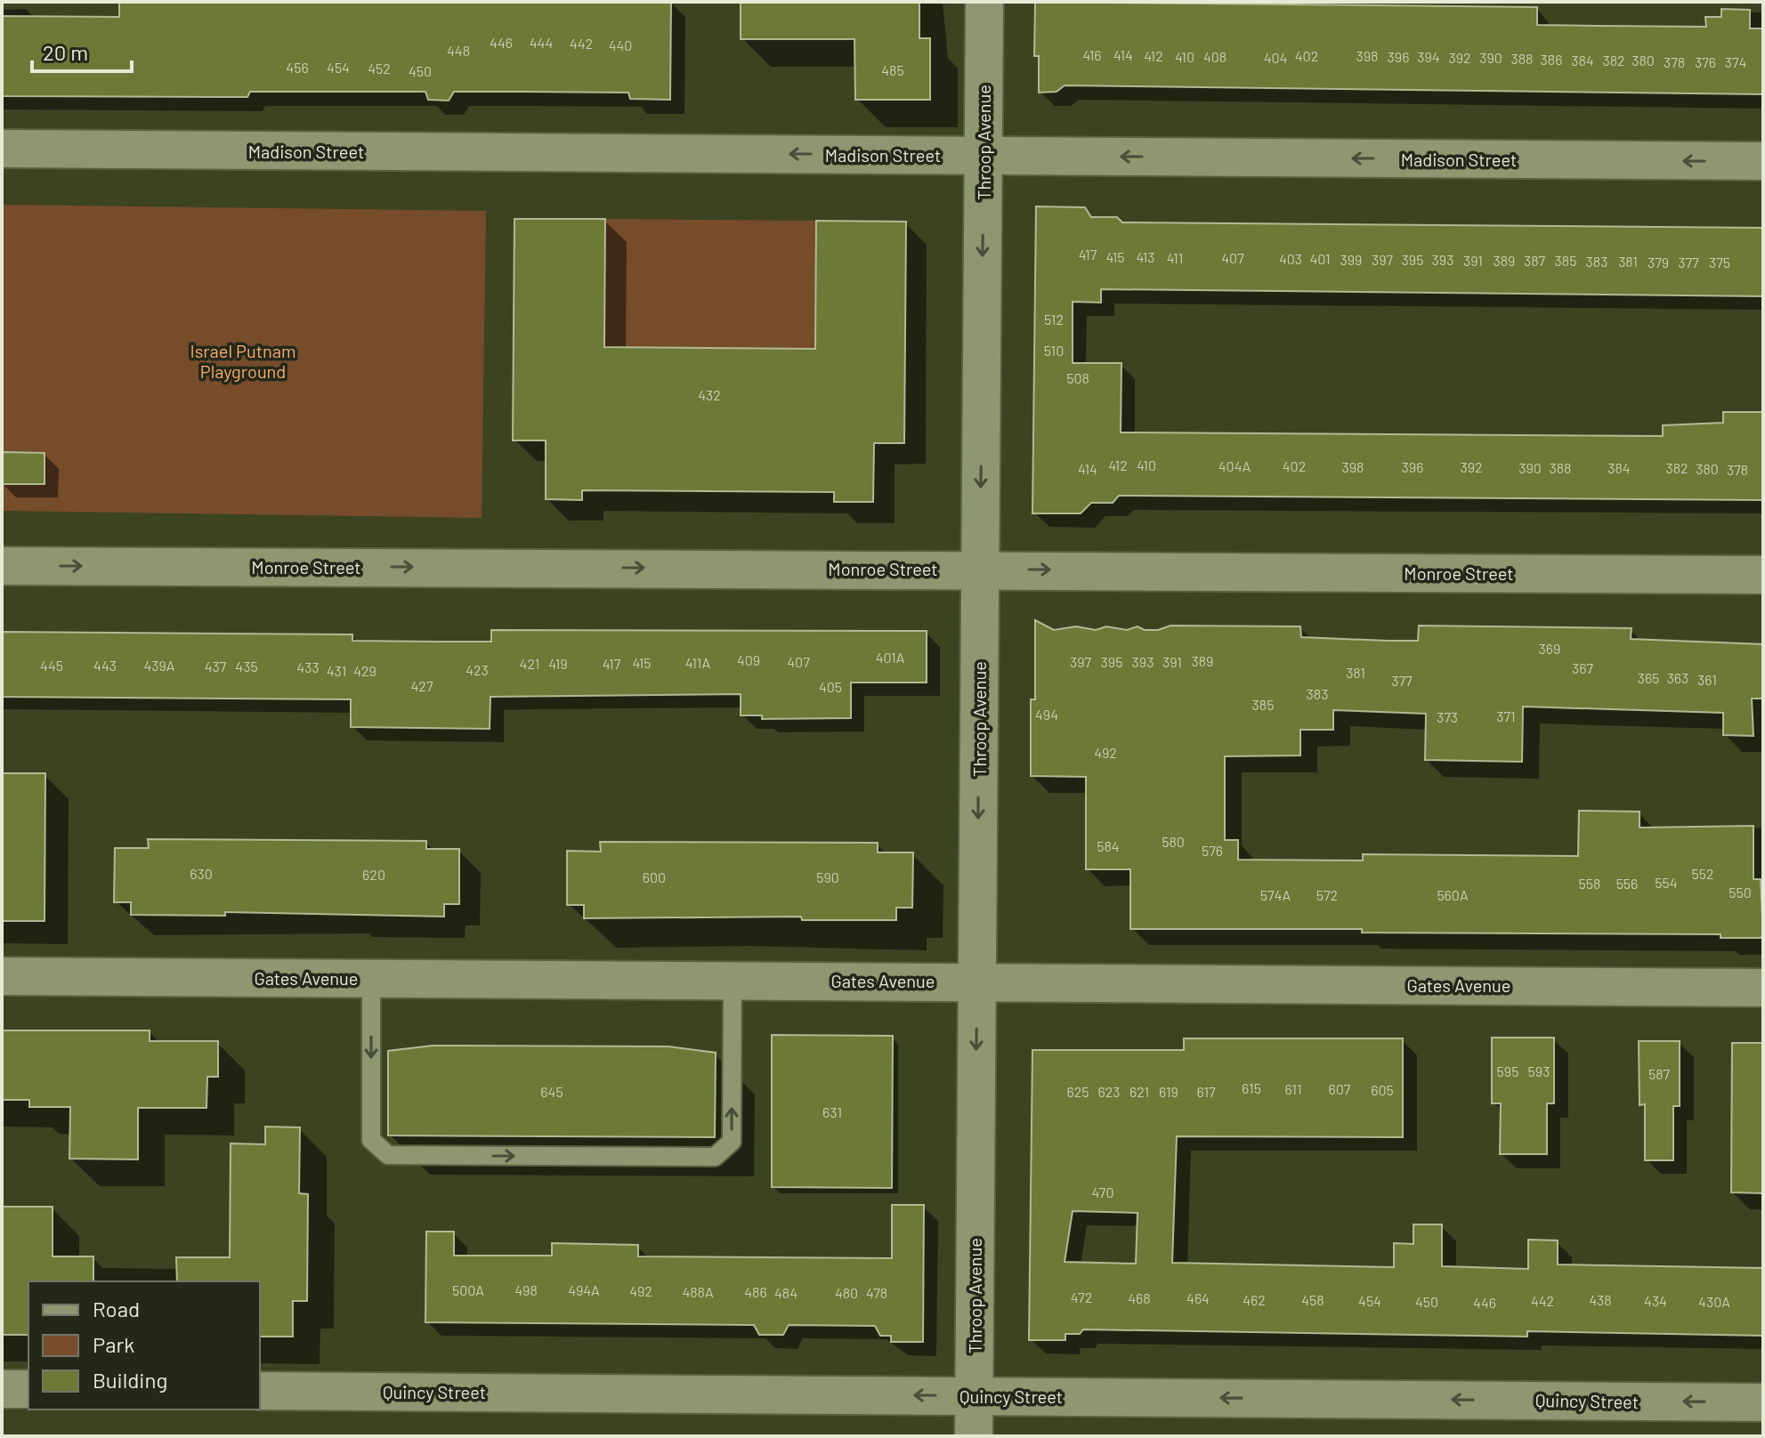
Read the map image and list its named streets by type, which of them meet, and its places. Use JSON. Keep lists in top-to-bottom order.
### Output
{
  "streets": {
    "street": [
      "Throop Avenue",
      "Madison Street",
      "Monroe Street",
      "Gates Avenue",
      "Quincy Street"
    ]
  },
  "crossings": [
    ["Throop Avenue", "Madison Street"],
    ["Throop Avenue", "Monroe Street"],
    ["Throop Avenue", "Gates Avenue"],
    ["Throop Avenue", "Quincy Street"]
  ],
  "one_way": [
    "Throop Avenue",
    "Madison Street",
    "Monroe Street",
    "Quincy Street"
  ],
  "parks": ["Israel Putnam Playground"],
  "house_numbers": [
    "446",
    "444",
    "442",
    "440",
    "448",
    "416",
    "414",
    "412",
    "402",
    "398",
    "410",
    "408",
    "396",
    "394",
    "404",
    "392",
    "390",
    "388",
    "386",
    "384",
    "382",
    "380",
    "378",
    "376",
    "374",
    "456",
    "454",
    "452",
    "485",
    "450",
    "417",
    "415",
    "413",
    "411",
    "407",
    "403",
    "401",
    "399",
    "397",
    "395",
    "393",
    "391",
    "389",
    "387",
    "385",
    "383",
    "381",
    "379",
    "377",
    "375",
    "512",
    "510",
    "508",
    "432",
    "412",
    "410",
    "404A",
    "402",
    "398",
    "396",
    "392",
    "390",
    "388",
    "384",
    "382",
    "414",
    "380",
    "378",
    "369",
    "401A",
    "409",
    "389",
    "407",
    "397",
    "395",
    "393",
    "391",
    "415",
    "411A",
    "421",
    "419",
    "417",
    "445",
    "443",
    "439A",
    "437",
    "435",
    "433",
    "367",
    "423",
    "431",
    "429",
    "381",
    "365",
    "363",
    "361",
    "377",
    "427",
    "405",
    "383",
    "385",
    "494",
    "371",
    "373",
    "492",
    "580",
    "584",
    "576",
    "630",
    "552",
    "620",
    "600",
    "590",
    "554",
    "558",
    "556",
    "550",
    "574A",
    "572",
    "560A",
    "595",
    "593",
    "587",
    "615",
    "611",
    "607",
    "605",
    "645",
    "625",
    "623",
    "621",
    "619",
    "617",
    "631",
    "470",
    "500A",
    "498",
    "494A",
    "492",
    "488A",
    "486",
    "484",
    "480",
    "478",
    "472",
    "468",
    "464",
    "462",
    "458",
    "438",
    "454",
    "442",
    "434",
    "450",
    "430A",
    "446"
  ],
  "legend": ["Road", "Park", "Building"],
  "scale_bar": "20 m"
}
